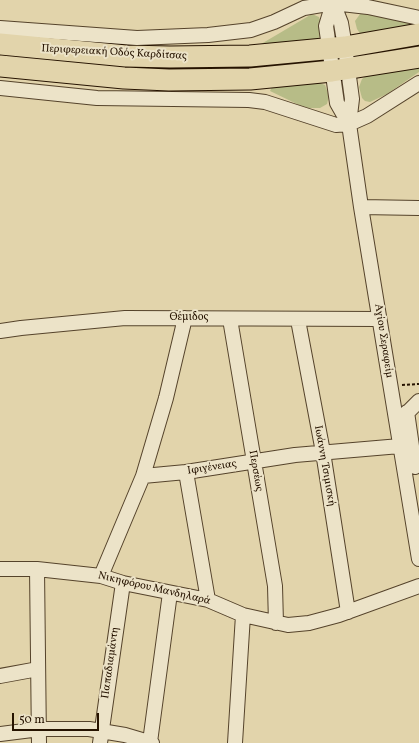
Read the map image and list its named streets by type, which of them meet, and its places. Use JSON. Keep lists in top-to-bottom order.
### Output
{
  "streets": {
    "main road": ["Περιφερειακή Οδός Καρδίτσας"],
    "street": [
      "Θέμιδος",
      "Αγίου Σεραφείμ",
      "Ιωάννη Τσιμισκή",
      "Ιφιγένειας",
      "Περσέως",
      "Νικηφόρου Μανδηλαρά",
      "Παπαδιαμάντη"
    ]
  },
  "crossings": [
    ["Περιφερειακή Οδός Καρδίτσας", "Αγίου Σεραφείμ"],
    ["Θέμιδος", "Αγίου Σεραφείμ"],
    ["Θέμιδος", "Ιωάννη Τσιμισκή"],
    ["Θέμιδος", "Περσέως"],
    ["Αγίου Σεραφείμ", "Ιφιγένειας"],
    ["Ιωάννη Τσιμισκή", "Ιφιγένειας"],
    ["Ιωάννη Τσιμισκή", "Νικηφόρου Μανδηλαρά"],
    ["Ιφιγένειας", "Περσέως"],
    ["Περσέως", "Νικηφόρου Μανδηλαρά"],
    ["Νικηφόρου Μανδηλαρά", "Παπαδιαμάντη"]
  ],
  "scale_bar": "50 m"
}
